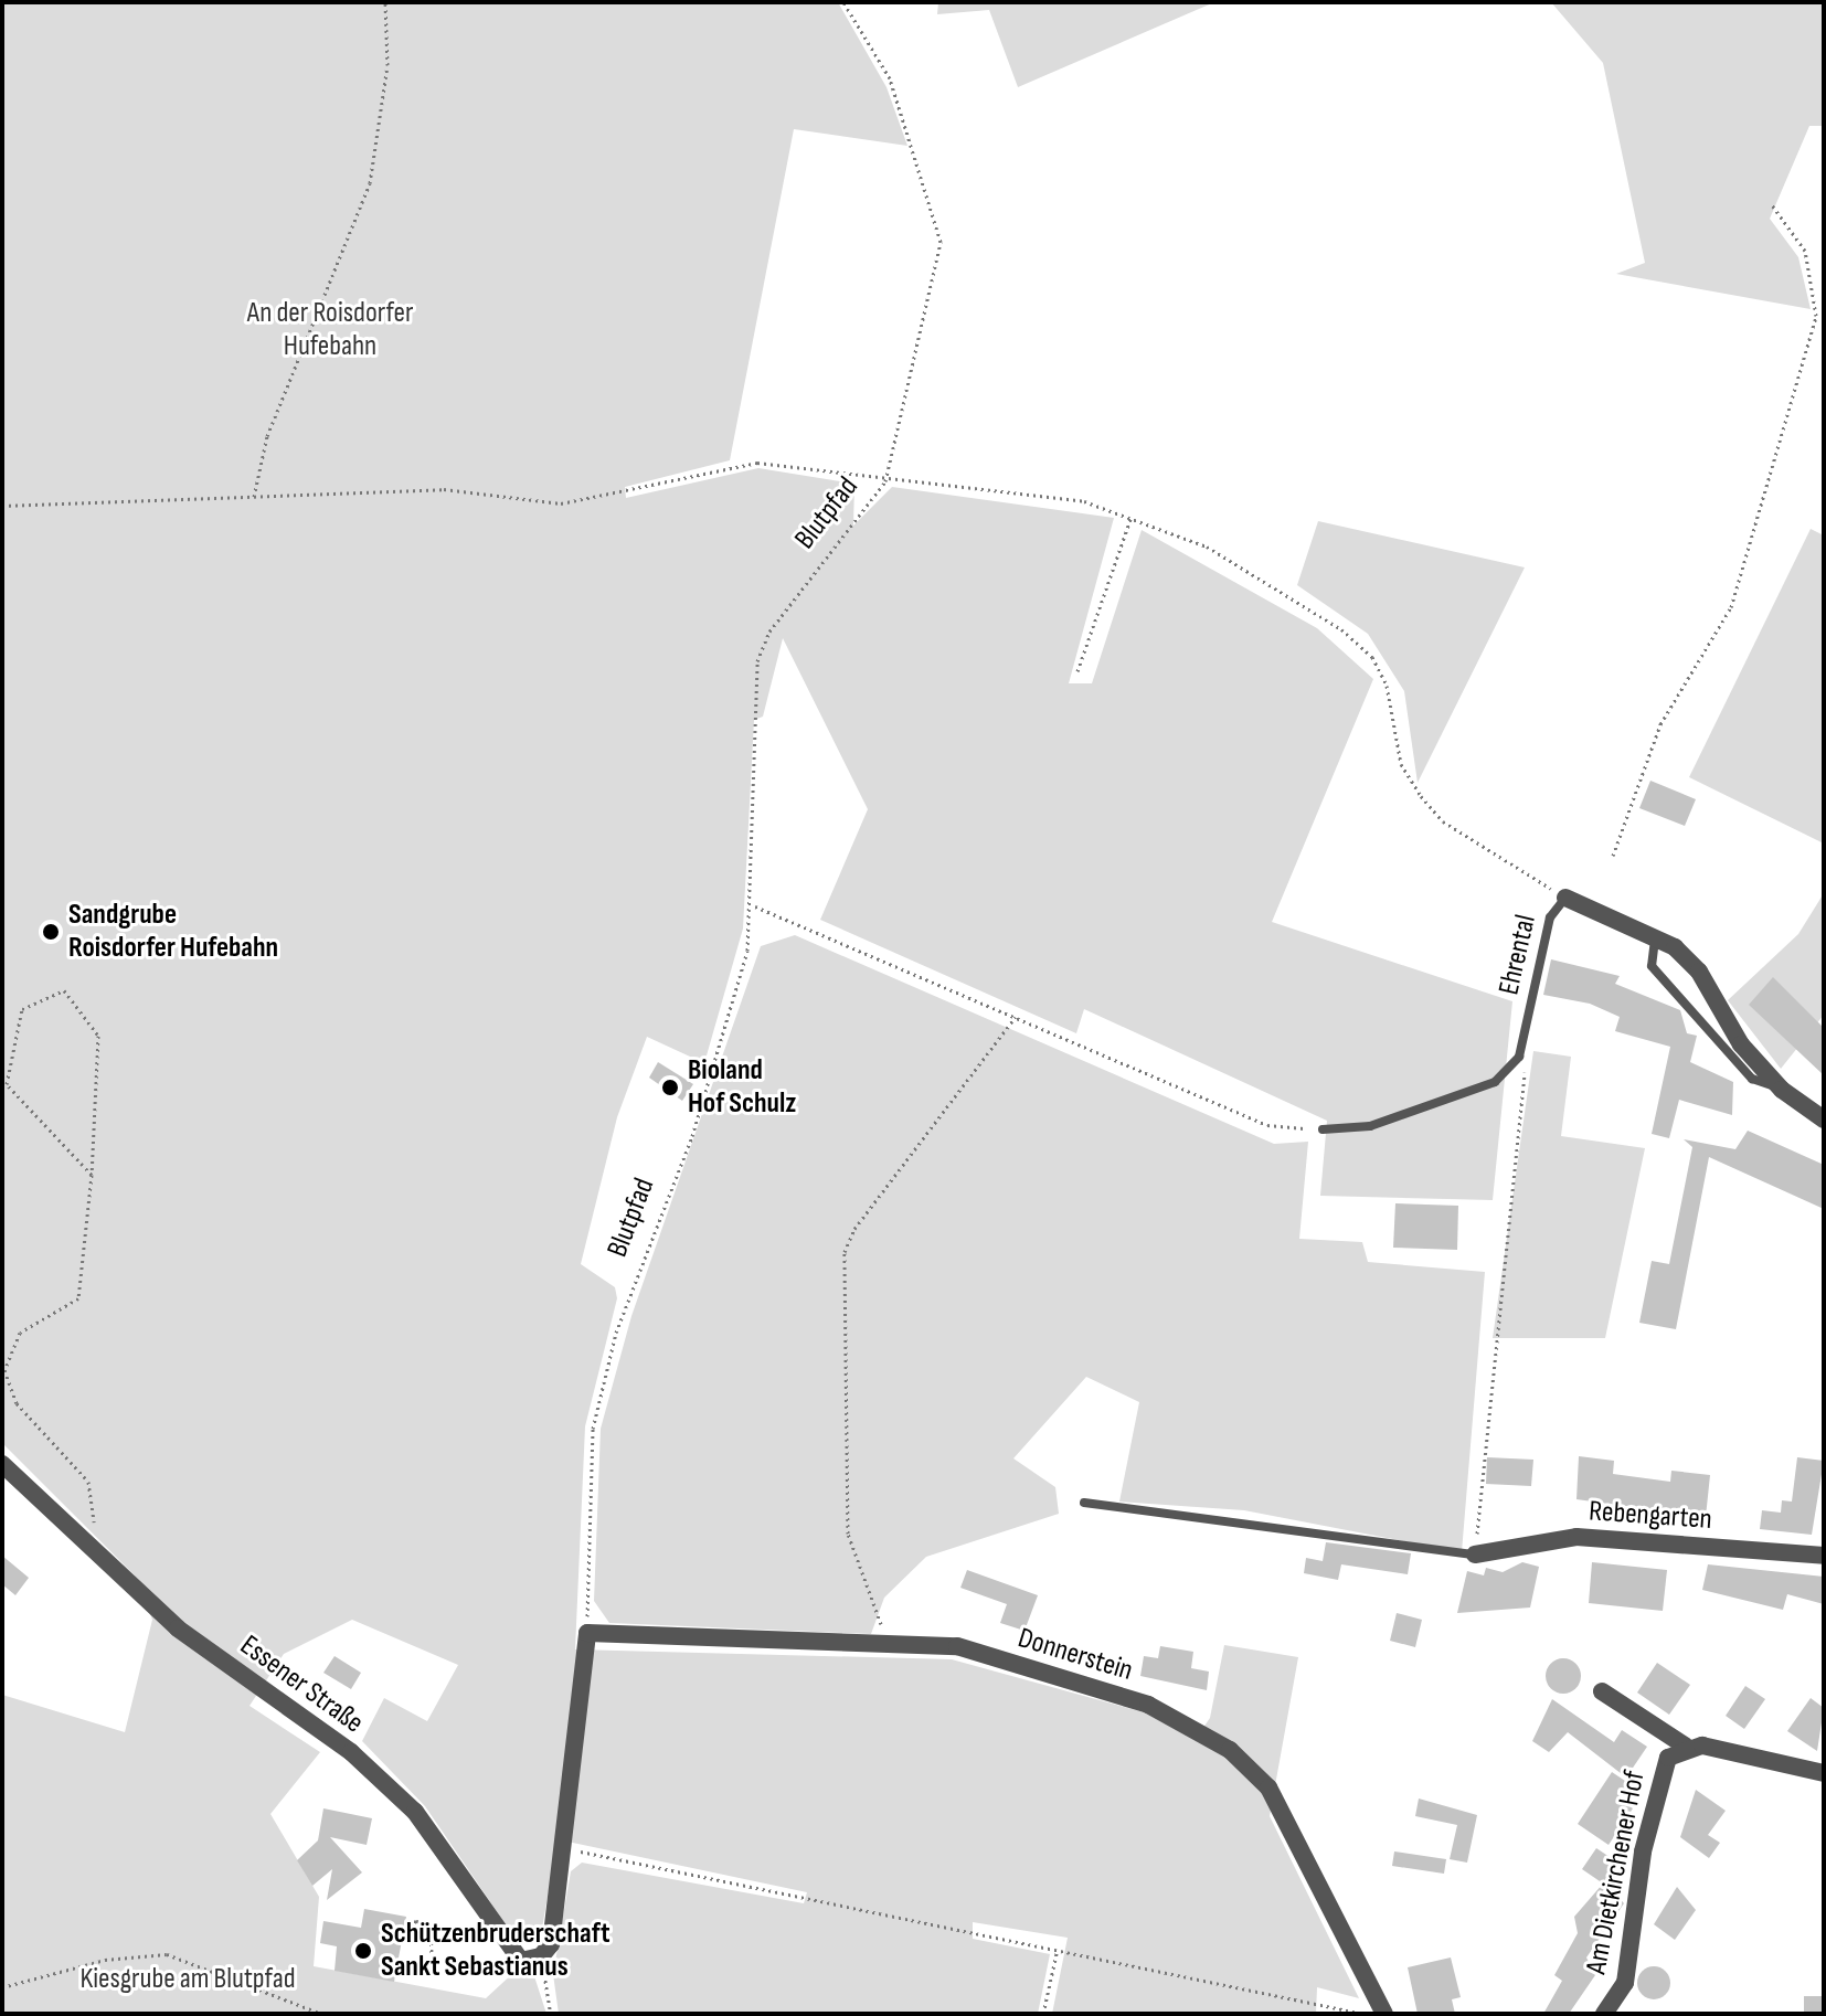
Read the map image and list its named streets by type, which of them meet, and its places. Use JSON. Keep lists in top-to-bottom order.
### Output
{
  "streets": {
    "street": [
      "Ehrental",
      "Rebengarten",
      "Donnerstein",
      "Essener Straße",
      "Am Dietkirchener Hof"
    ],
    "path": ["Blutpfad"]
  },
  "crossings": [
    ["Blutpfad", "Donnerstein"]
  ],
  "parks": ["An der Roisdorfer Hufebahn", "Kiesgrube am Blutpfad"],
  "places": ["Sandgrube Roisdorfer Hufebahn", "Bioland Hof Schulz", "Schützenbruderschaft Sankt Sebastianus"]
}
